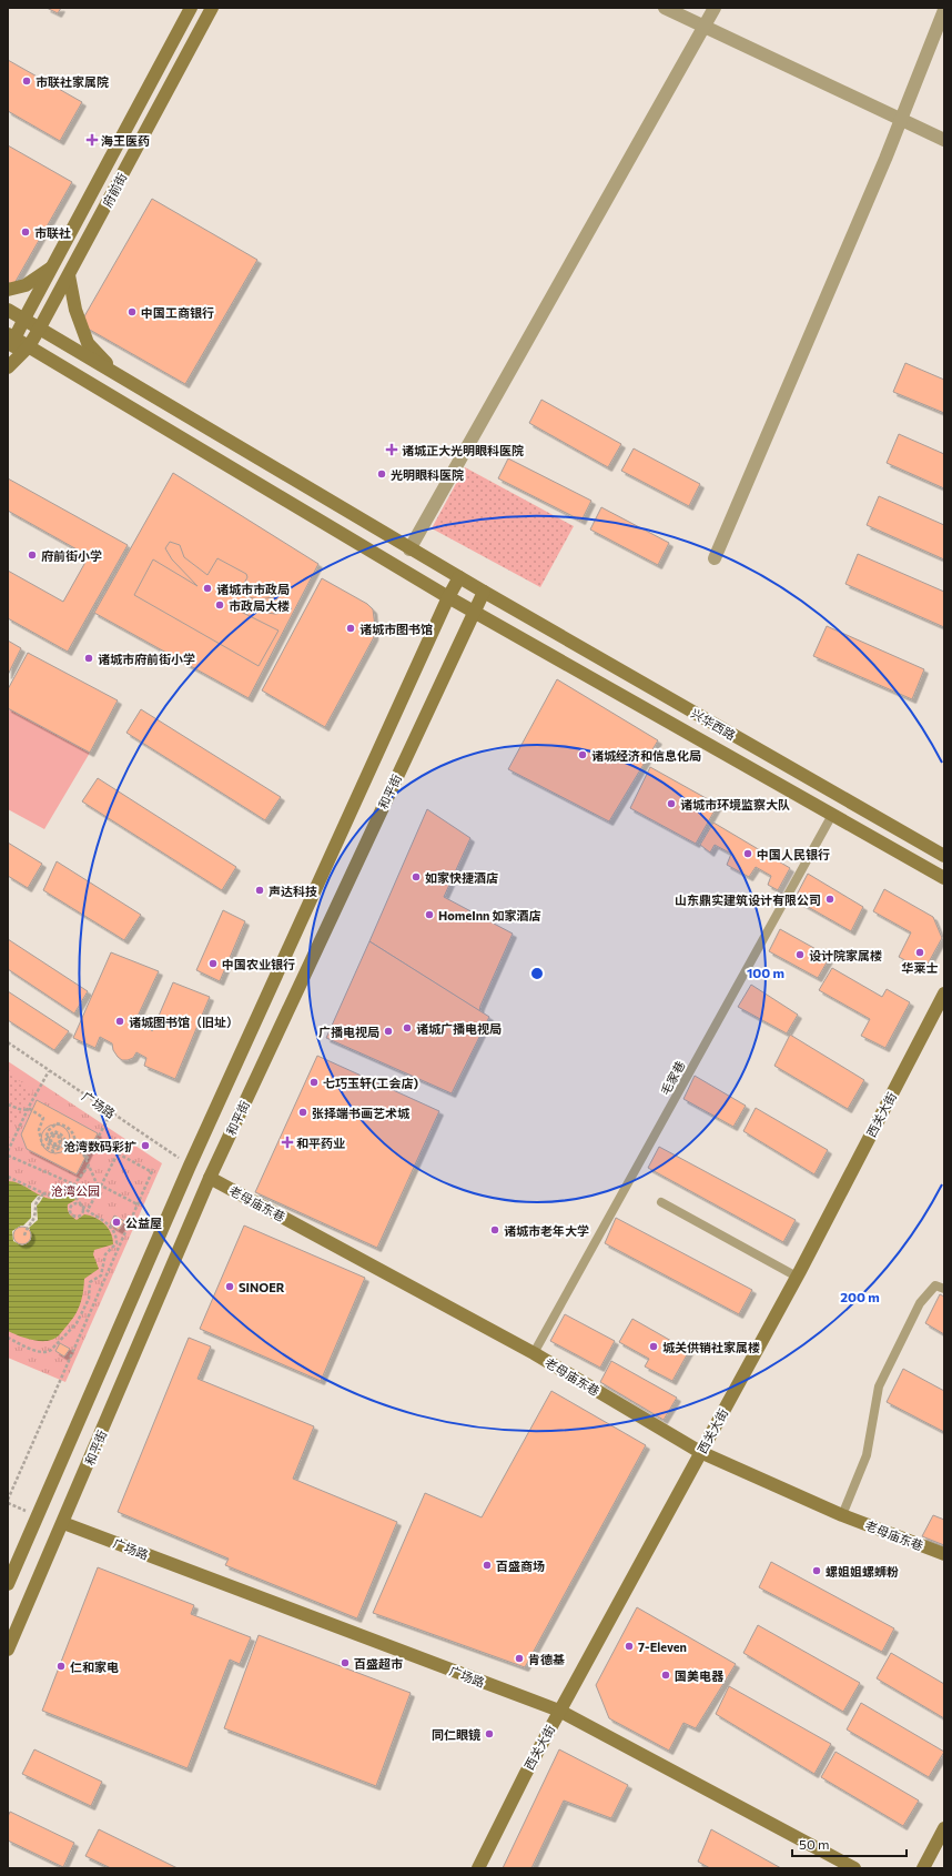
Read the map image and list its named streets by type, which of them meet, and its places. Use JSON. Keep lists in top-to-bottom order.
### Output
{
  "streets": {
    "main road": [
      "府前街",
      "兴华西路",
      "和平街",
      "广场路",
      "西关大街",
      "老母庙东巷"
    ],
    "lane": ["毛家巷"]
  },
  "crossings": [
    ["府前街", "兴华西路"],
    ["兴华西路", "和平街"],
    ["和平街", "广场路"],
    ["和平街", "老母庙东巷"],
    ["毛家巷", "老母庙东巷"],
    ["广场路", "西关大街"],
    ["西关大街", "老母庙东巷"]
  ],
  "parks": ["沧湾公园"],
  "places": {
    "other": [
      "市联社家属院",
      "市联社",
      "中国工商银行",
      "光明眼科医院",
      "府前街小学",
      "诸城市市政局",
      "市政局大楼",
      "诸城市图书馆",
      "诸城市府前街小学",
      "诸城经济和信息化局",
      "诸城市环境监察大队",
      "中国人民银行",
      "如家快捷酒店",
      "声达科技",
      "山东鼎实建筑设计有限公司",
      "HomeInn 如家酒店",
      "华莱士",
      "设计院家属楼",
      "中国农业银行",
      "诸城图书馆（旧址）",
      "诸城广播电视局",
      "广播电视局",
      "七巧玉轩(工会店)",
      "张择端书画艺术城",
      "沧湾数码彩扩",
      "公益屋",
      "诸城市老年大学",
      "SINOER",
      "城关供销社家属楼",
      "百盛商场",
      "螺姐姐螺蛳粉",
      "7-Eleven",
      "肯德基",
      "百盛超市",
      "仁和家电",
      "国美电器",
      "同仁眼镜"
    ],
    "health": ["海王医药", "诸城正大光明眼科医院", "和平药业"]
  },
  "scale_bar": "50 m",
  "rings": ["100 m", "200 m"]
}
